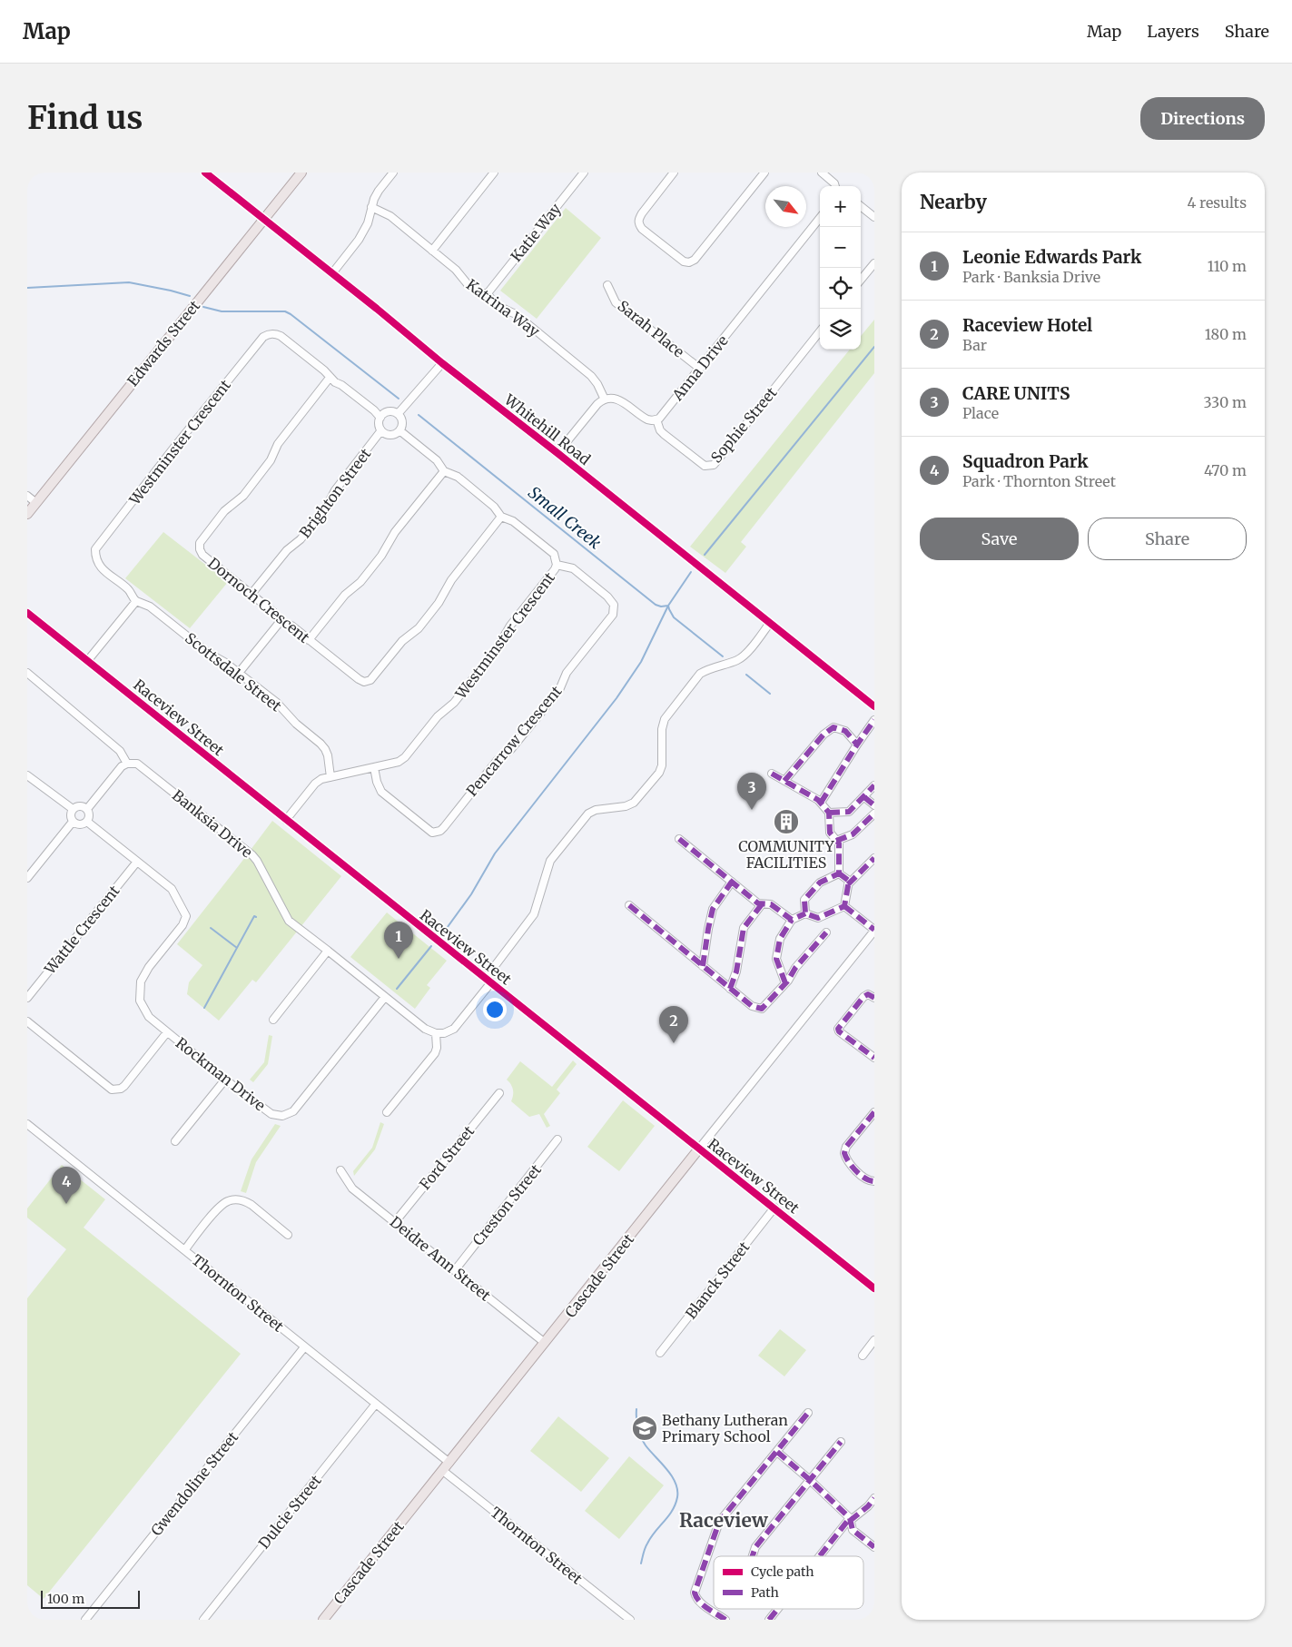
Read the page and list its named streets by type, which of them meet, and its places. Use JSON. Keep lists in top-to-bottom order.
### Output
{
  "streets": {
    "main road": ["Edwards Street", "Cascade Street"],
    "street": [
      "Katie Way",
      "Katrina Way",
      "Sarah Place",
      "Anna Drive",
      "Sophie Street",
      "Whitehill Road",
      "Westminster Crescent",
      "Brighton Street",
      "Dornoch Crescent",
      "Scottsdale Street",
      "Raceview Street",
      "Pencarrow Crescent",
      "Banksia Drive",
      "Wattle Crescent",
      "Rockman Drive",
      "Ford Street",
      "Creston Street",
      "Deidre Ann Street",
      "Blanck Street",
      "Thornton Street",
      "Gwendoline Street",
      "Dulcie Street"
    ]
  },
  "crossings": [
    ["Katie Way", "Katrina Way"],
    ["Sarah Place", "Anna Drive"],
    ["Edwards Street", "Whitehill Road"],
    ["Anna Drive", "Sophie Street"],
    ["Westminster Crescent", "Brighton Street"],
    ["Westminster Crescent", "Dornoch Crescent"],
    ["Westminster Crescent", "Scottsdale Street"],
    ["Westminster Crescent", "Raceview Street"],
    ["Westminster Crescent", "Pencarrow Crescent"],
    ["Brighton Street", "Dornoch Crescent"],
    ["Raceview Street", "Cascade Street"],
    ["Raceview Street", "Blanck Street"],
    ["Banksia Drive", "Rockman Drive"],
    ["Wattle Crescent", "Rockman Drive"],
    ["Ford Street", "Deidre Ann Street"],
    ["Creston Street", "Deidre Ann Street"],
    ["Deidre Ann Street", "Cascade Street"],
    ["Cascade Street", "Thornton Street"],
    ["Thornton Street", "Gwendoline Street"],
    ["Thornton Street", "Dulcie Street"]
  ],
  "districts": ["Raceview"],
  "water": ["Small Creek"],
  "places": {
    "building": ["COMMUNITY FACILITIES"],
    "school or university": ["Bethany Lutheran Primary School"]
  },
  "legend": ["Cycle path", "Path"],
  "scale_bar": "100 m",
  "north": "bottom right",
  "page": {
    "header": "Map",
    "nav": ["Map", "Layers", "Share"],
    "buttons": [
      "Directions",
      ["Save", "Share"]
    ],
    "title": "Find us",
    "heading": ["Nearby", "4 results"],
    "map_buttons": ["+", "−"],
    "list": [
      {
        "mark": "1",
        "name": "Leonie Edwards Park",
        "note": "Park · Banksia Drive",
        "value": "110 m"
      },
      {
        "mark": "2",
        "name": "Raceview Hotel",
        "note": "Bar",
        "value": "180 m"
      },
      {
        "mark": "3",
        "name": "CARE UNITS",
        "note": "Place",
        "value": "330 m"
      },
      {
        "mark": "4",
        "name": "Squadron Park",
        "note": "Park · Thornton Street",
        "value": "470 m"
      }
    ],
    "pins": [
      "3",
      "1",
      "2",
      "4"
    ],
    "scale": "100 m"
  }
}
